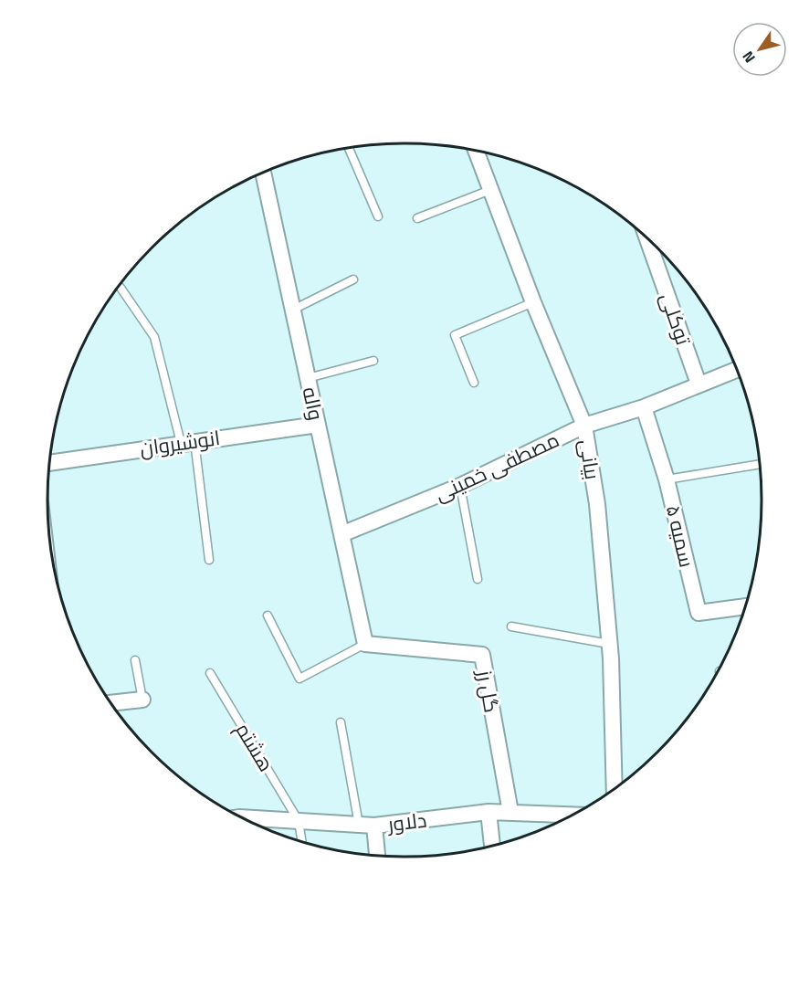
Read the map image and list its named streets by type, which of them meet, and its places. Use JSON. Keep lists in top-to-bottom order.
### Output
{
  "streets": {
    "street": [
      "توکلی",
      "واله",
      "انوشیروان",
      "بیانی",
      "مصطفی خمینی",
      "سمیه ۵",
      "گل رز",
      "دلاور"
    ],
    "lane": ["هشتم"]
  },
  "crossings": [
    ["توکلی", "مصطفی خمینی"],
    ["واله", "انوشیروان"],
    ["واله", "مصطفی خمینی"],
    ["واله", "گل رز"],
    ["بیانی", "مصطفی خمینی"],
    ["مصطفی خمینی", "سمیه ۵"],
    ["گل رز", "دلاور"],
    ["هشتم", "دلاور"]
  ],
  "north": "bottom left"
}
